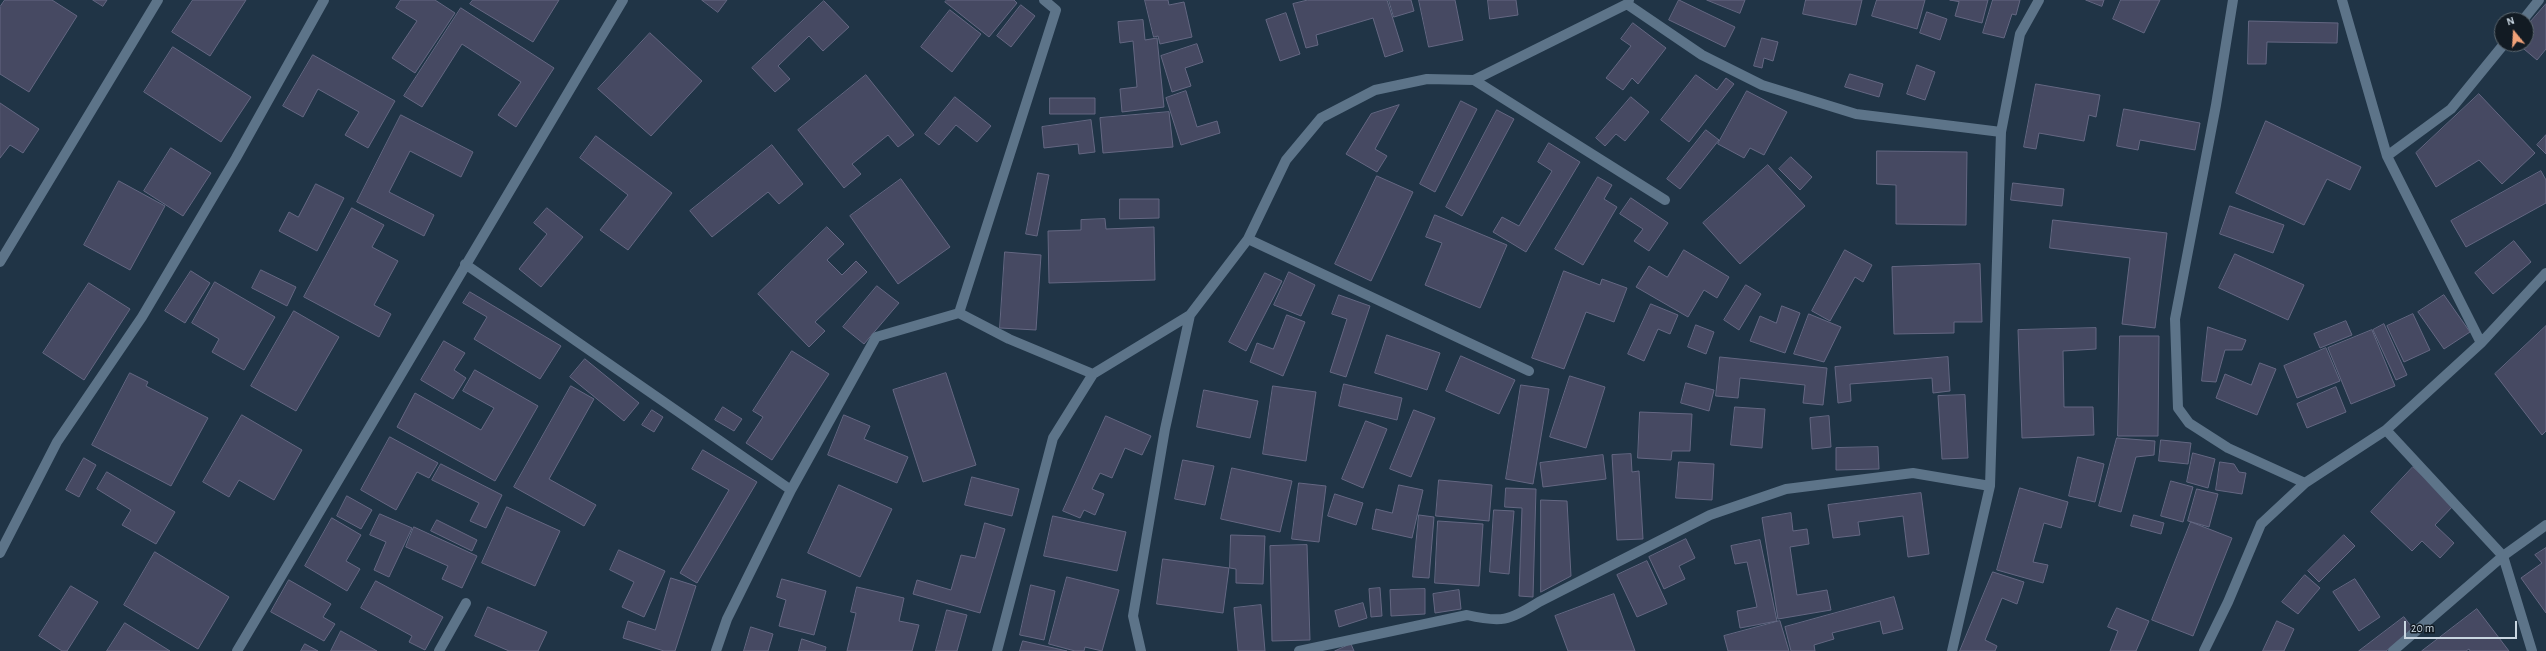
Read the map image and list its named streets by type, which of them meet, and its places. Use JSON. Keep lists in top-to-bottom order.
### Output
{
  "scale_bar": "20 m",
  "north": "top"
}
